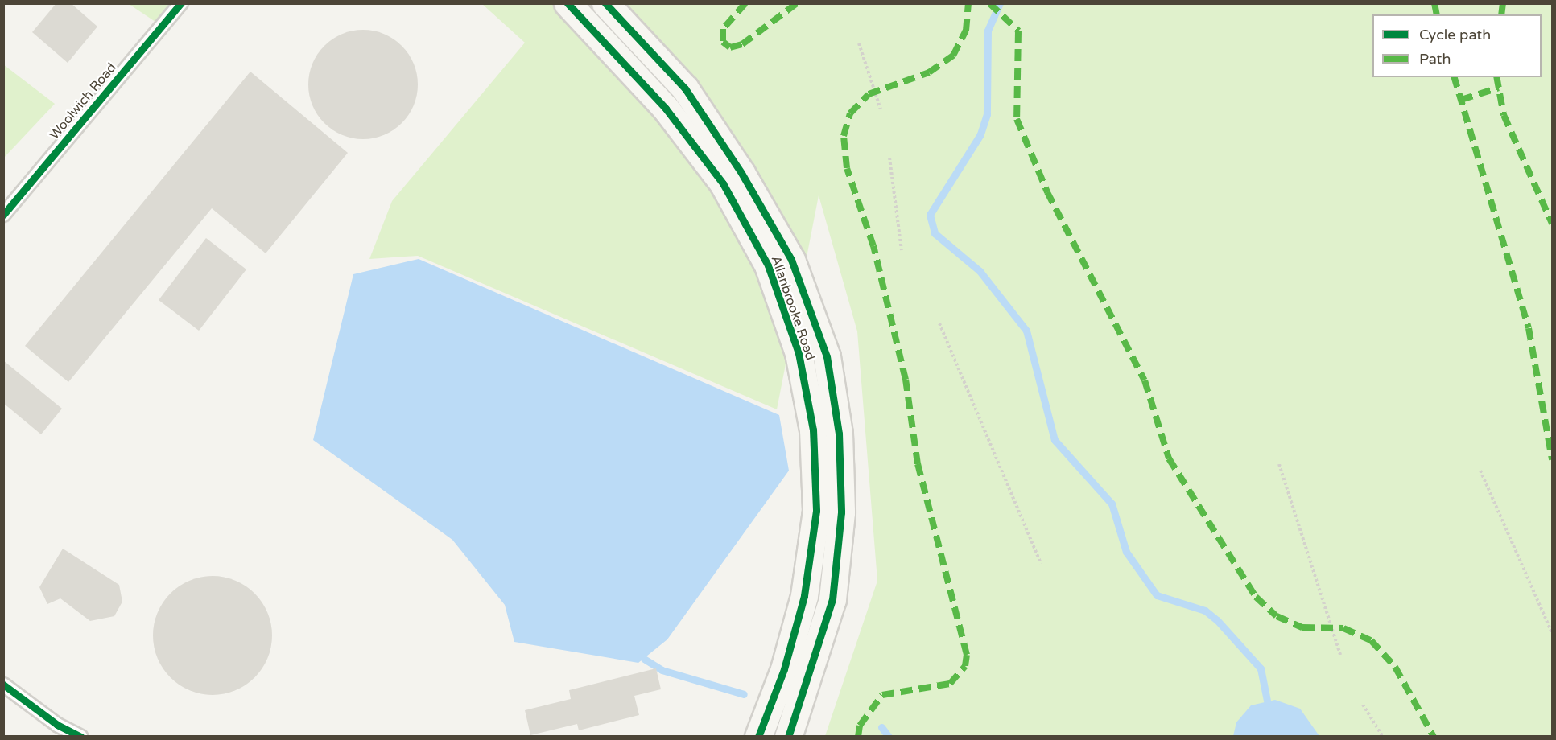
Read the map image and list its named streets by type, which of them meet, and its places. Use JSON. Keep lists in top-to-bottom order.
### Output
{
  "streets": {
    "street": ["Allanbrooke Road"],
    "lane": ["Woolwich Road"]
  },
  "legend": ["Cycle path", "Path"]
}
